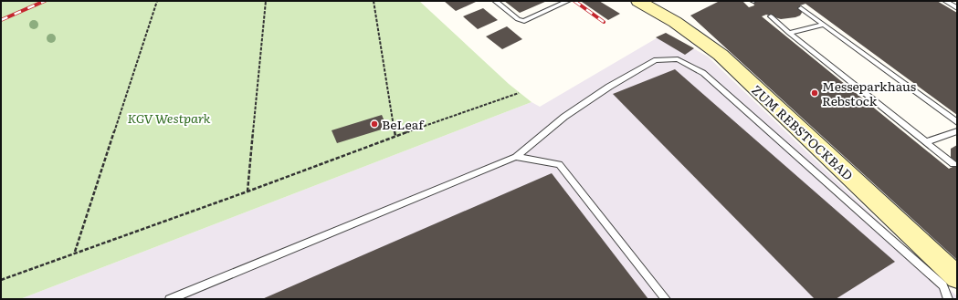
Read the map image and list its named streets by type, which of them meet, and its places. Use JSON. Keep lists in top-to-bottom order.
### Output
{
  "streets": {
    "main road": ["ZUM REBSTOCKBAD"]
  },
  "parks": ["KGV Westpark"],
  "places": ["Messeparkhaus Rebstock", "BeLeaf"]
}
